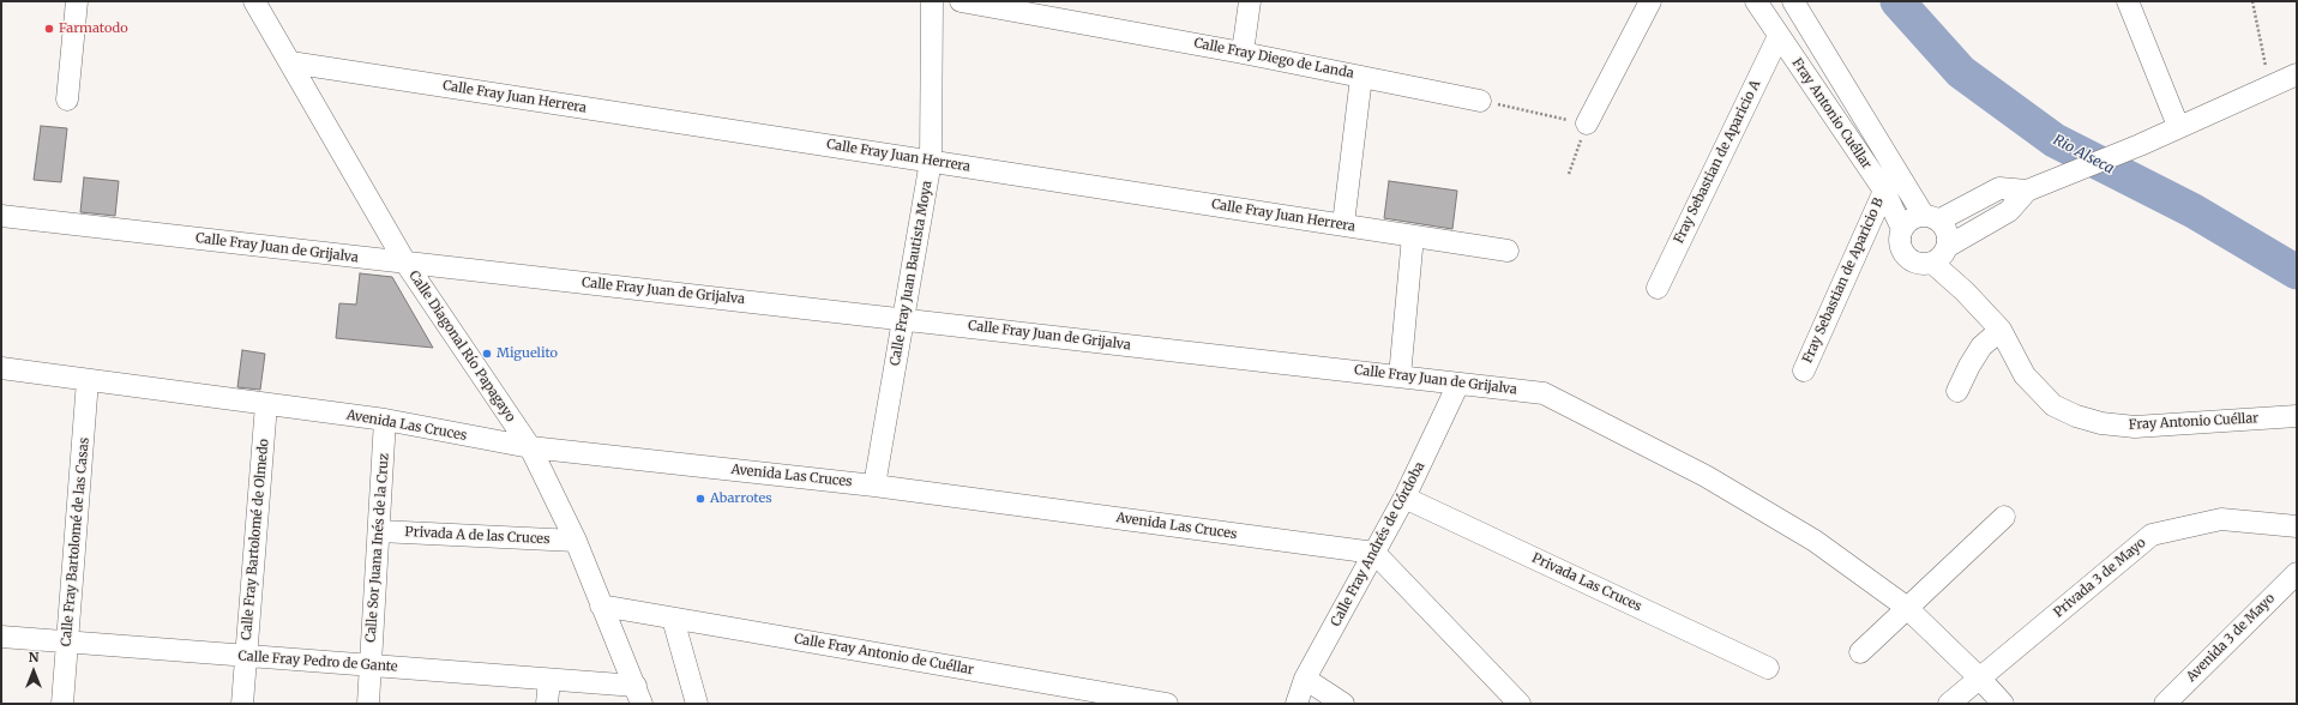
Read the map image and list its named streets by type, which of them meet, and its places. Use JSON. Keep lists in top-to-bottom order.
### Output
{
  "streets": {
    "street": [
      "Calle Fray Diego de Landa",
      "Calle Fray Juan Herrera",
      "Fray Antonio Cuéllar",
      "Fray Sebastian de Aparicio A",
      "Calle Fray Juan de Grijalva",
      "Calle Fray Juan Bautista Moya",
      "Fray Sebastian de Aparicio B",
      "Calle Diagonal Río Papagayo",
      "Avenida Las Cruces",
      "Privada A de las Cruces",
      "Calle Fray Bartolomé de Olmedo",
      "Calle Fray Bartolomé de las Casas",
      "Calle Fray Andrés de Córdoba",
      "Calle Sor Juana Inés de la Cruz",
      "Privada 3 de Mayo",
      "Privada Las Cruces",
      "Avenida 3 de Mayo",
      "Calle Fray Antonio de Cuéllar",
      "Calle Fray Pedro de Gante"
    ]
  },
  "crossings": [
    ["Calle Fray Juan Herrera", "Calle Fray Juan Bautista Moya"],
    ["Calle Fray Juan Herrera", "Calle Diagonal Río Papagayo"],
    ["Fray Antonio Cuéllar", "Fray Sebastian de Aparicio A"],
    ["Fray Antonio Cuéllar", "Fray Sebastian de Aparicio B"],
    ["Calle Fray Juan de Grijalva", "Calle Fray Juan Bautista Moya"],
    ["Calle Fray Juan de Grijalva", "Calle Diagonal Río Papagayo"],
    ["Calle Fray Juan de Grijalva", "Calle Fray Andrés de Córdoba"],
    ["Calle Fray Juan de Grijalva", "Privada 3 de Mayo"],
    ["Calle Fray Juan Bautista Moya", "Avenida Las Cruces"],
    ["Calle Diagonal Río Papagayo", "Avenida Las Cruces"],
    ["Calle Diagonal Río Papagayo", "Privada A de las Cruces"],
    ["Calle Diagonal Río Papagayo", "Calle Fray Antonio de Cuéllar"],
    ["Calle Diagonal Río Papagayo", "Calle Fray Pedro de Gante"],
    ["Avenida Las Cruces", "Calle Fray Bartolomé de Olmedo"],
    ["Avenida Las Cruces", "Calle Fray Bartolomé de las Casas"],
    ["Avenida Las Cruces", "Calle Fray Andrés de Córdoba"],
    ["Avenida Las Cruces", "Calle Sor Juana Inés de la Cruz"],
    ["Privada A de las Cruces", "Calle Sor Juana Inés de la Cruz"],
    ["Calle Fray Bartolomé de Olmedo", "Calle Fray Pedro de Gante"],
    ["Calle Fray Bartolomé de las Casas", "Calle Fray Pedro de Gante"],
    ["Calle Fray Andrés de Córdoba", "Privada Las Cruces"],
    ["Calle Sor Juana Inés de la Cruz", "Calle Fray Pedro de Gante"]
  ],
  "water": ["Rio Alseca"],
  "places": ["Farmatodo", "Miguelito", "Abarrotes"],
  "north": "top"
}
